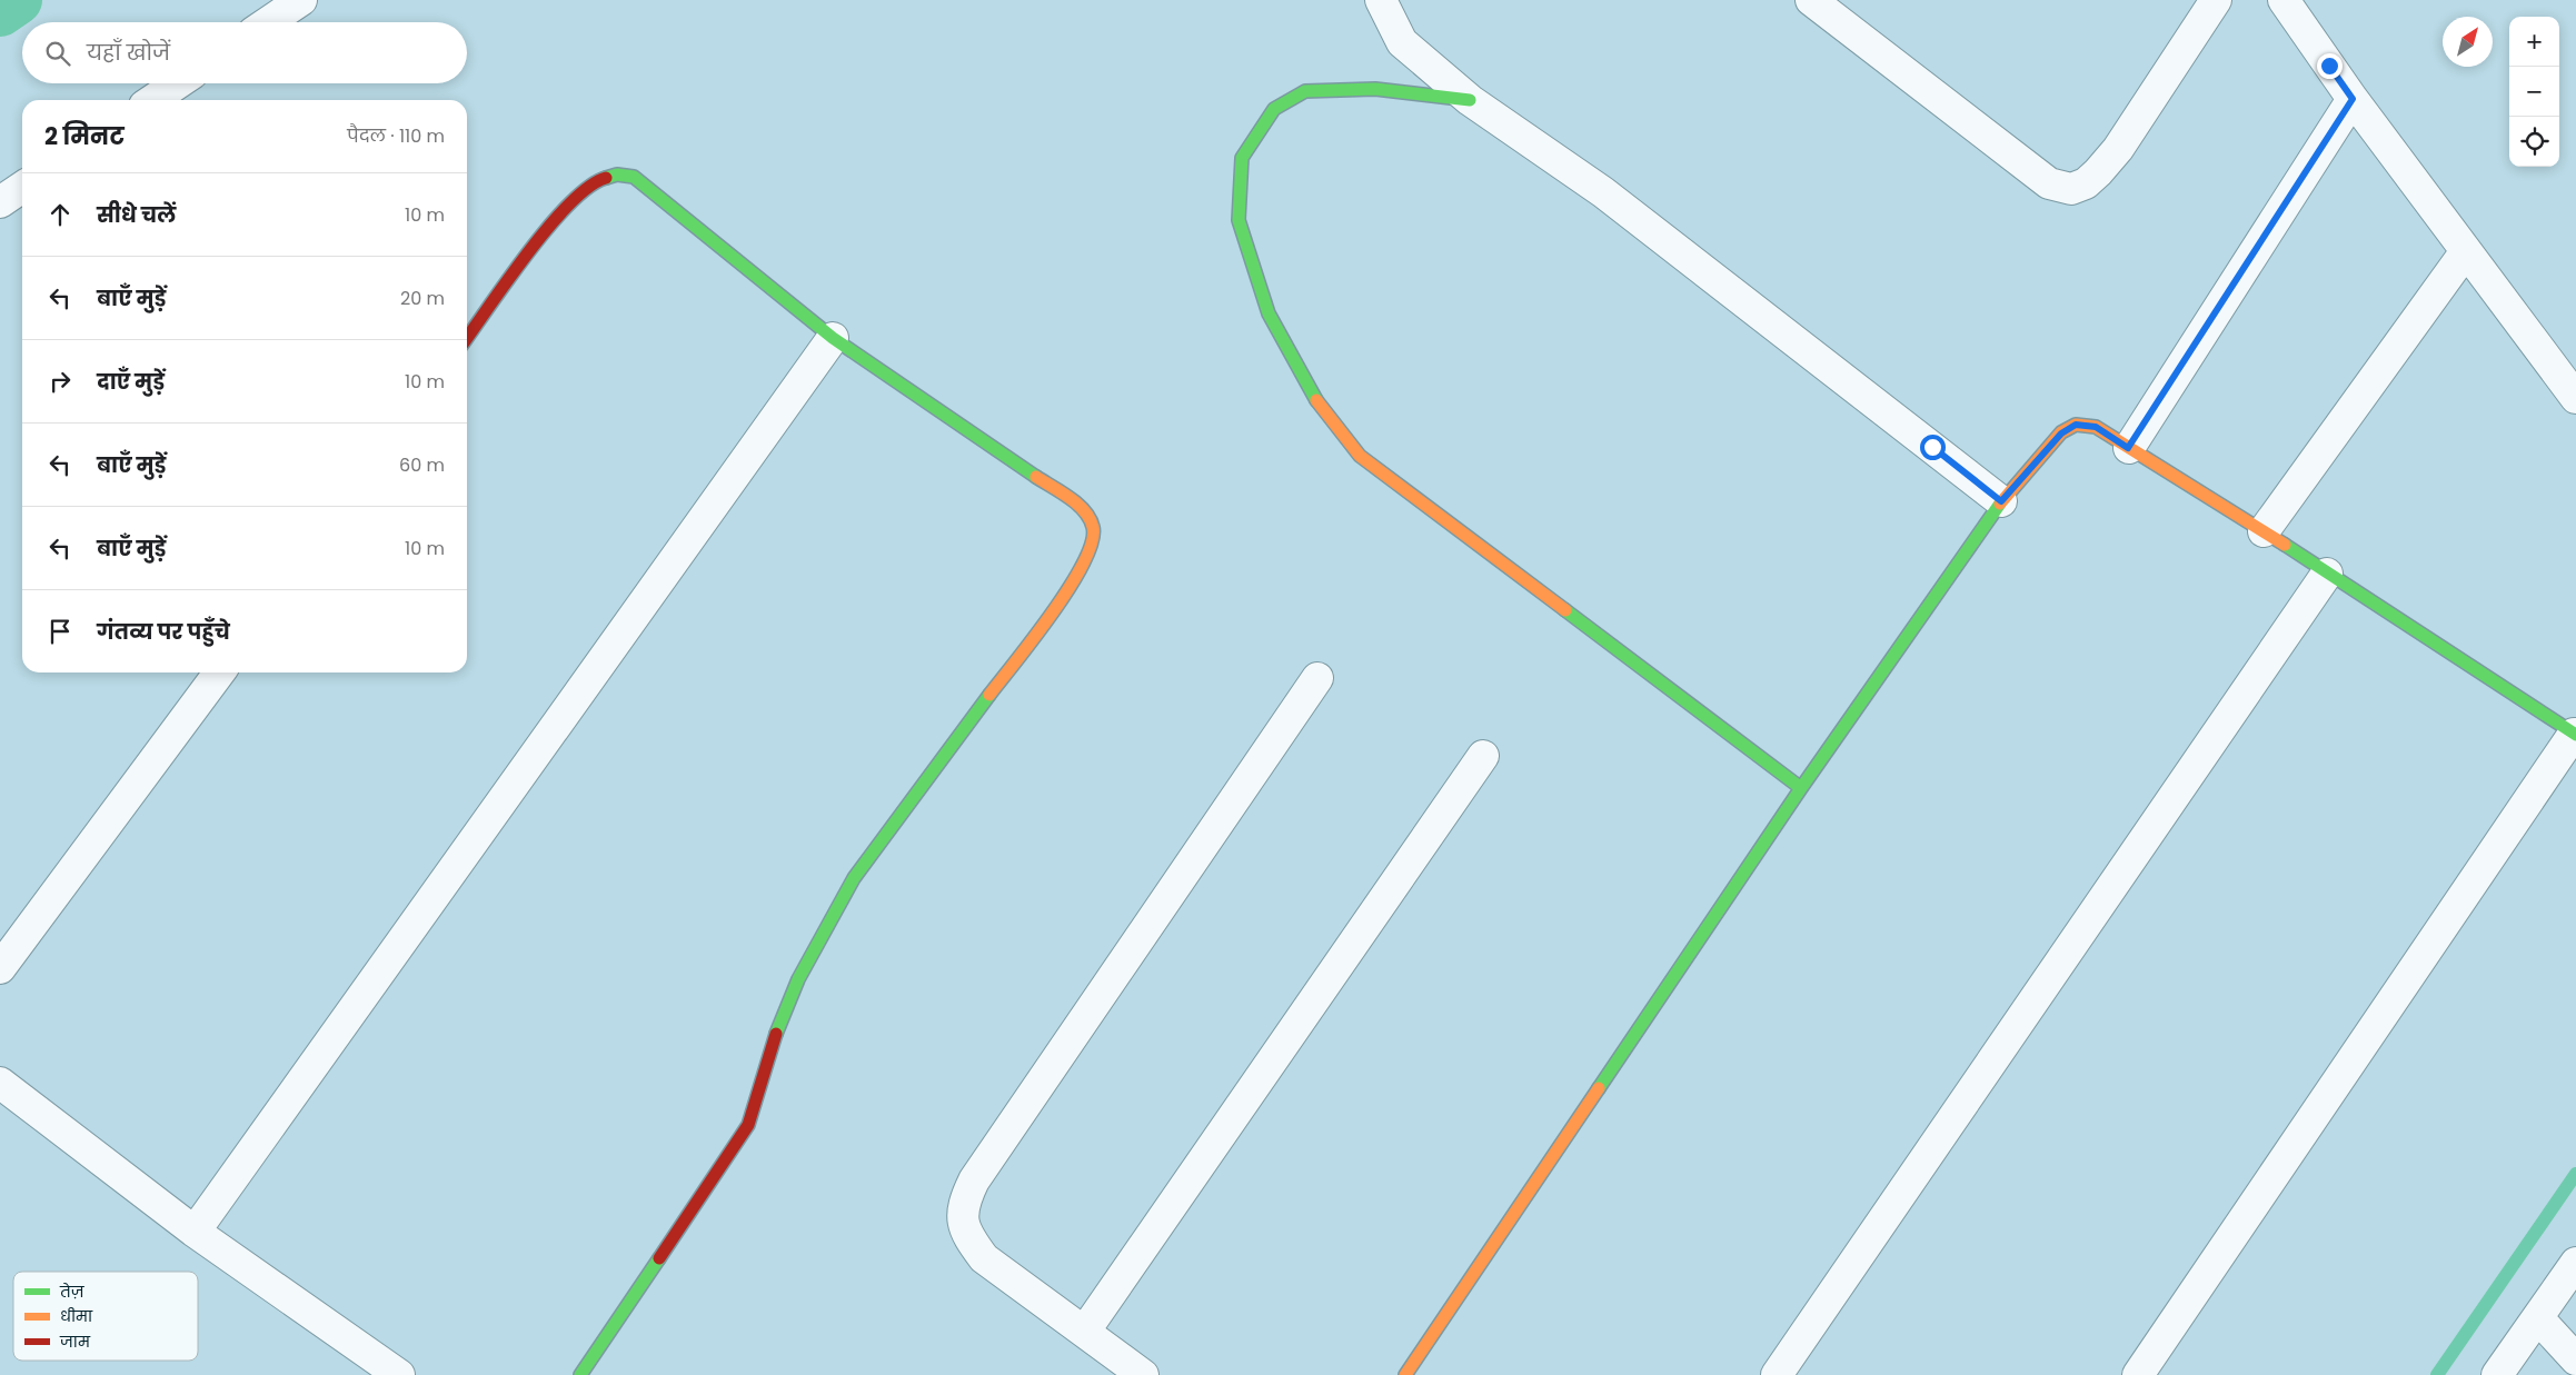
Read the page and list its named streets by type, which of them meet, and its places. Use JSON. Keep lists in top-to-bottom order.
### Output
{
  "legend": ["तेज़", "धीमा", "जाम"],
  "north": "top right",
  "page": {
    "map_buttons": ["+", "−"],
    "search": "यहाँ खोजें",
    "heading": ["2 मिनट", "पैदल · 110 m"],
    "list": [
      ["सीधे चलें", "10 m"],
      ["बाएँ मुड़ें", "20 m"],
      ["दाएँ मुड़ें", "10 m"],
      ["बाएँ मुड़ें", "60 m"],
      ["बाएँ मुड़ें", "10 m"],
      "गंतव्य पर पहुँचे"
    ]
  }
}
